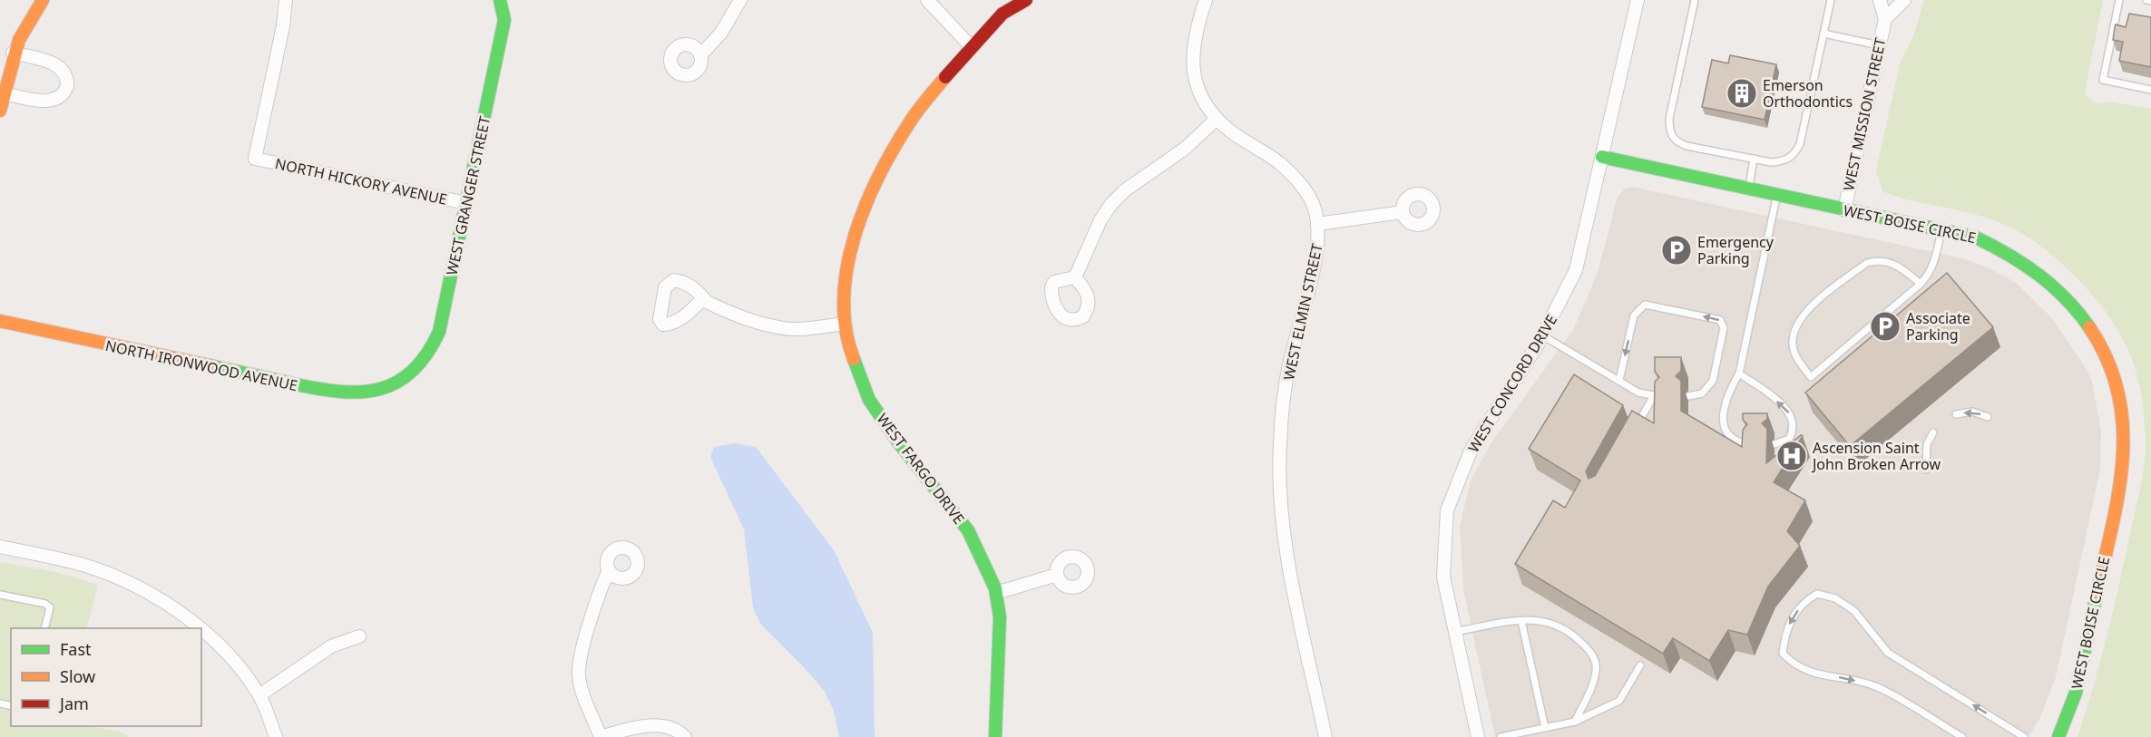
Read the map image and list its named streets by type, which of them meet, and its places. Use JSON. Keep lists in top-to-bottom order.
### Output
{
  "streets": {
    "street": [
      "WEST MISSION STREET",
      "NORTH HICKORY AVENUE",
      "WEST GRANGER STREET",
      "WEST BOISE CIRCLE",
      "WEST ELMIN STREET",
      "NORTH IRONWOOD AVENUE",
      "WEST CONCORD DRIVE",
      "WEST FARGO DRIVE"
    ]
  },
  "crossings": [
    ["WEST MISSION STREET", "WEST BOISE CIRCLE"],
    ["NORTH HICKORY AVENUE", "WEST GRANGER STREET"],
    ["WEST GRANGER STREET", "NORTH IRONWOOD AVENUE"],
    ["WEST BOISE CIRCLE", "WEST CONCORD DRIVE"]
  ],
  "places": {
    "building": ["Emerson Orthodontics"],
    "parking": ["Emergency Parking", "Associate Parking"],
    "hospital": ["Ascension Saint John Broken Arrow"]
  },
  "legend": ["Fast", "Slow", "Jam"]
}
